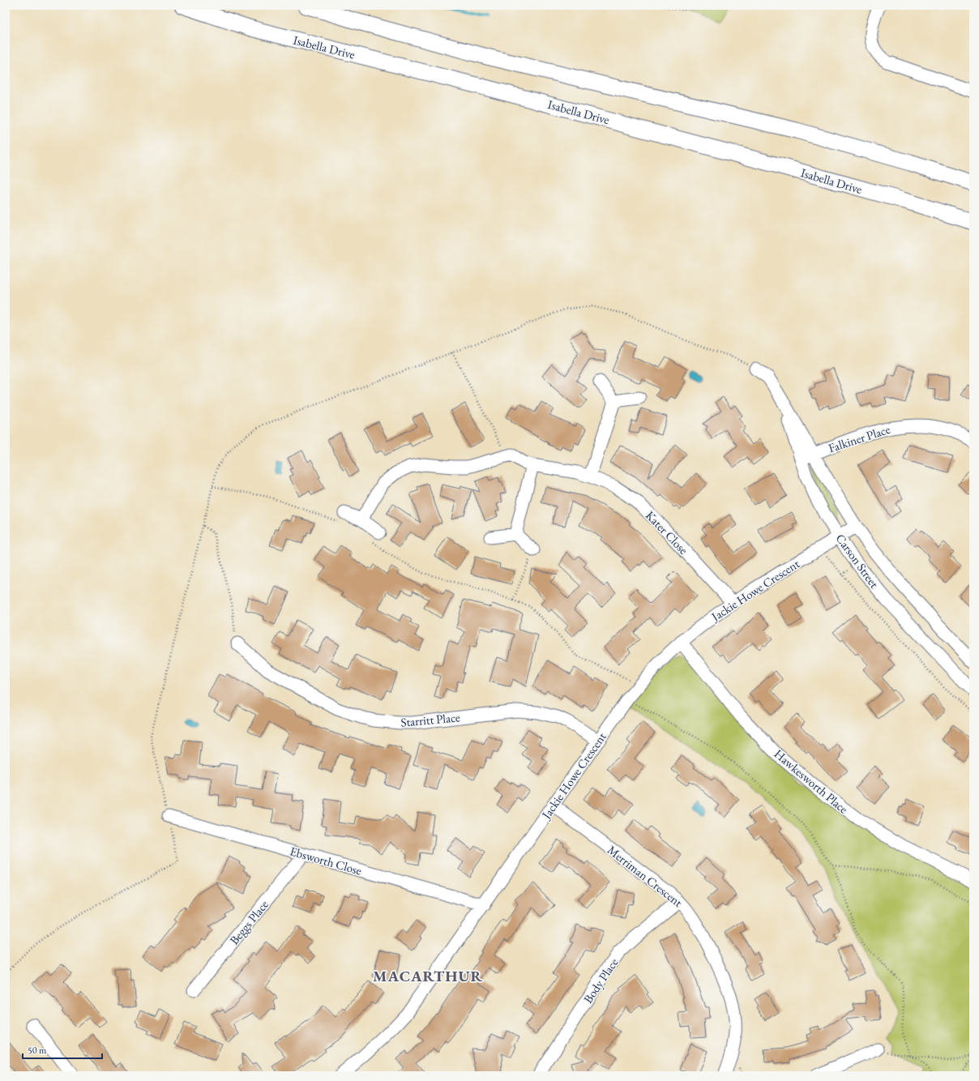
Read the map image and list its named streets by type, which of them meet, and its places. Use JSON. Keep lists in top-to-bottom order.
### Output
{
  "streets": {
    "main road": ["Isabella Drive"],
    "street": [
      "Falkiner Place",
      "Kater Close",
      "Carson Street",
      "Jackie Howe Crescent",
      "Starritt Place",
      "Hawkesworth Place",
      "Ebsworth Close",
      "Merriman Crescent",
      "Beggs Place",
      "Body Place"
    ]
  },
  "crossings": [
    ["Falkiner Place", "Carson Street"],
    ["Kater Close", "Jackie Howe Crescent"],
    ["Carson Street", "Jackie Howe Crescent"],
    ["Jackie Howe Crescent", "Starritt Place"],
    ["Jackie Howe Crescent", "Hawkesworth Place"],
    ["Jackie Howe Crescent", "Ebsworth Close"],
    ["Jackie Howe Crescent", "Merriman Crescent"],
    ["Ebsworth Close", "Beggs Place"],
    ["Merriman Crescent", "Body Place"]
  ],
  "districts": ["MACARTHUR"],
  "scale_bar": "50 m"
}
